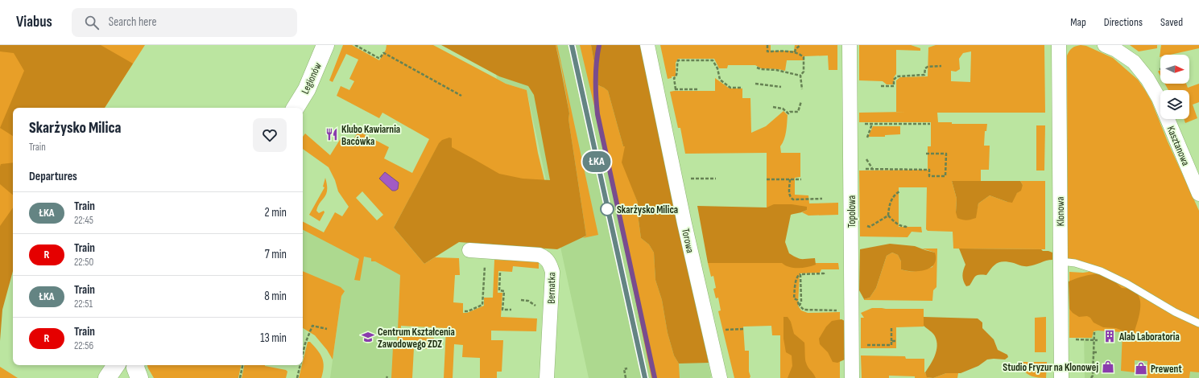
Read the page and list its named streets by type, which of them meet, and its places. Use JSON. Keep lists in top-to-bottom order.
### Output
{
  "streets": {
    "street": [
      "Legionów",
      "Kasztanowa",
      "Topolowa",
      "Klonowa",
      "Torowa",
      "Bernatka"
    ]
  },
  "places": {
    "restaurant": ["Klubo Kawiarnia Bacówka"],
    "other": ["Skarżysko Milica"],
    "building": ["Alab Laboratoria"],
    "school or university": ["Centrum Kształcenia Zawodowego ZDZ"],
    "shop": ["Studio Fryzur na Klonowej", "Prewent"]
  },
  "north": "right",
  "page": {
    "header": "Viabus",
    "search": "Search here",
    "nav": ["Map", "Directions", "Saved"],
    "on_map": "ŁKA",
    "heading": [
      ["Skarżysko Milica", "Train"],
      "Departures"
    ],
    "list": [
      {
        "mark": "ŁKA",
        "name": "Train",
        "note": "22:45",
        "value": "2 min"
      },
      {
        "mark": "R",
        "name": "Train",
        "note": "22:50",
        "value": "7 min"
      },
      {
        "mark": "ŁKA",
        "name": "Train",
        "note": "22:51",
        "value": "8 min"
      },
      {
        "mark": "R",
        "name": "Train",
        "note": "22:56",
        "value": "13 min"
      }
    ]
  }
}
